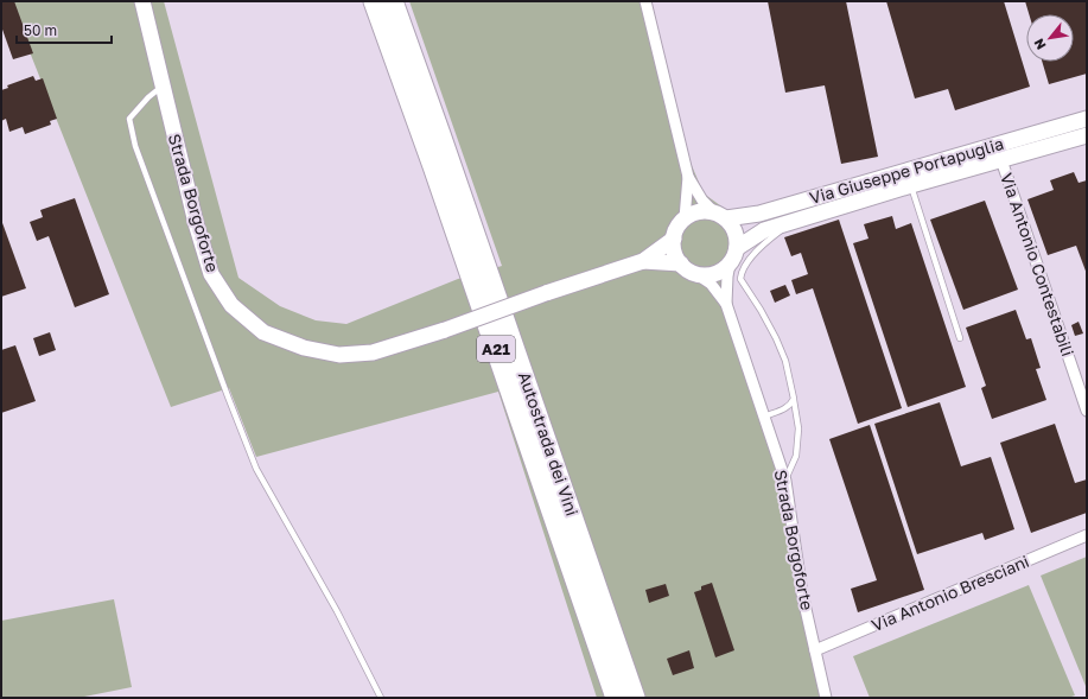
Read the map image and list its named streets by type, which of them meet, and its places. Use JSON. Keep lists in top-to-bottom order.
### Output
{
  "streets": {
    "highway": ["A21", "Autostrada dei Vini"],
    "main road": ["Via Giuseppe Portapuglia", "Strada Borgoforte"],
    "street": ["Via Antonio Contestabili", "Via Antonio Bresciani"]
  },
  "crossings": [
    ["Via Giuseppe Portapuglia", "Strada Borgoforte"],
    ["Via Giuseppe Portapuglia", "Via Antonio Contestabili"],
    ["Strada Borgoforte", "Via Antonio Bresciani"]
  ],
  "scale_bar": "50 m",
  "north": "bottom left"
}
